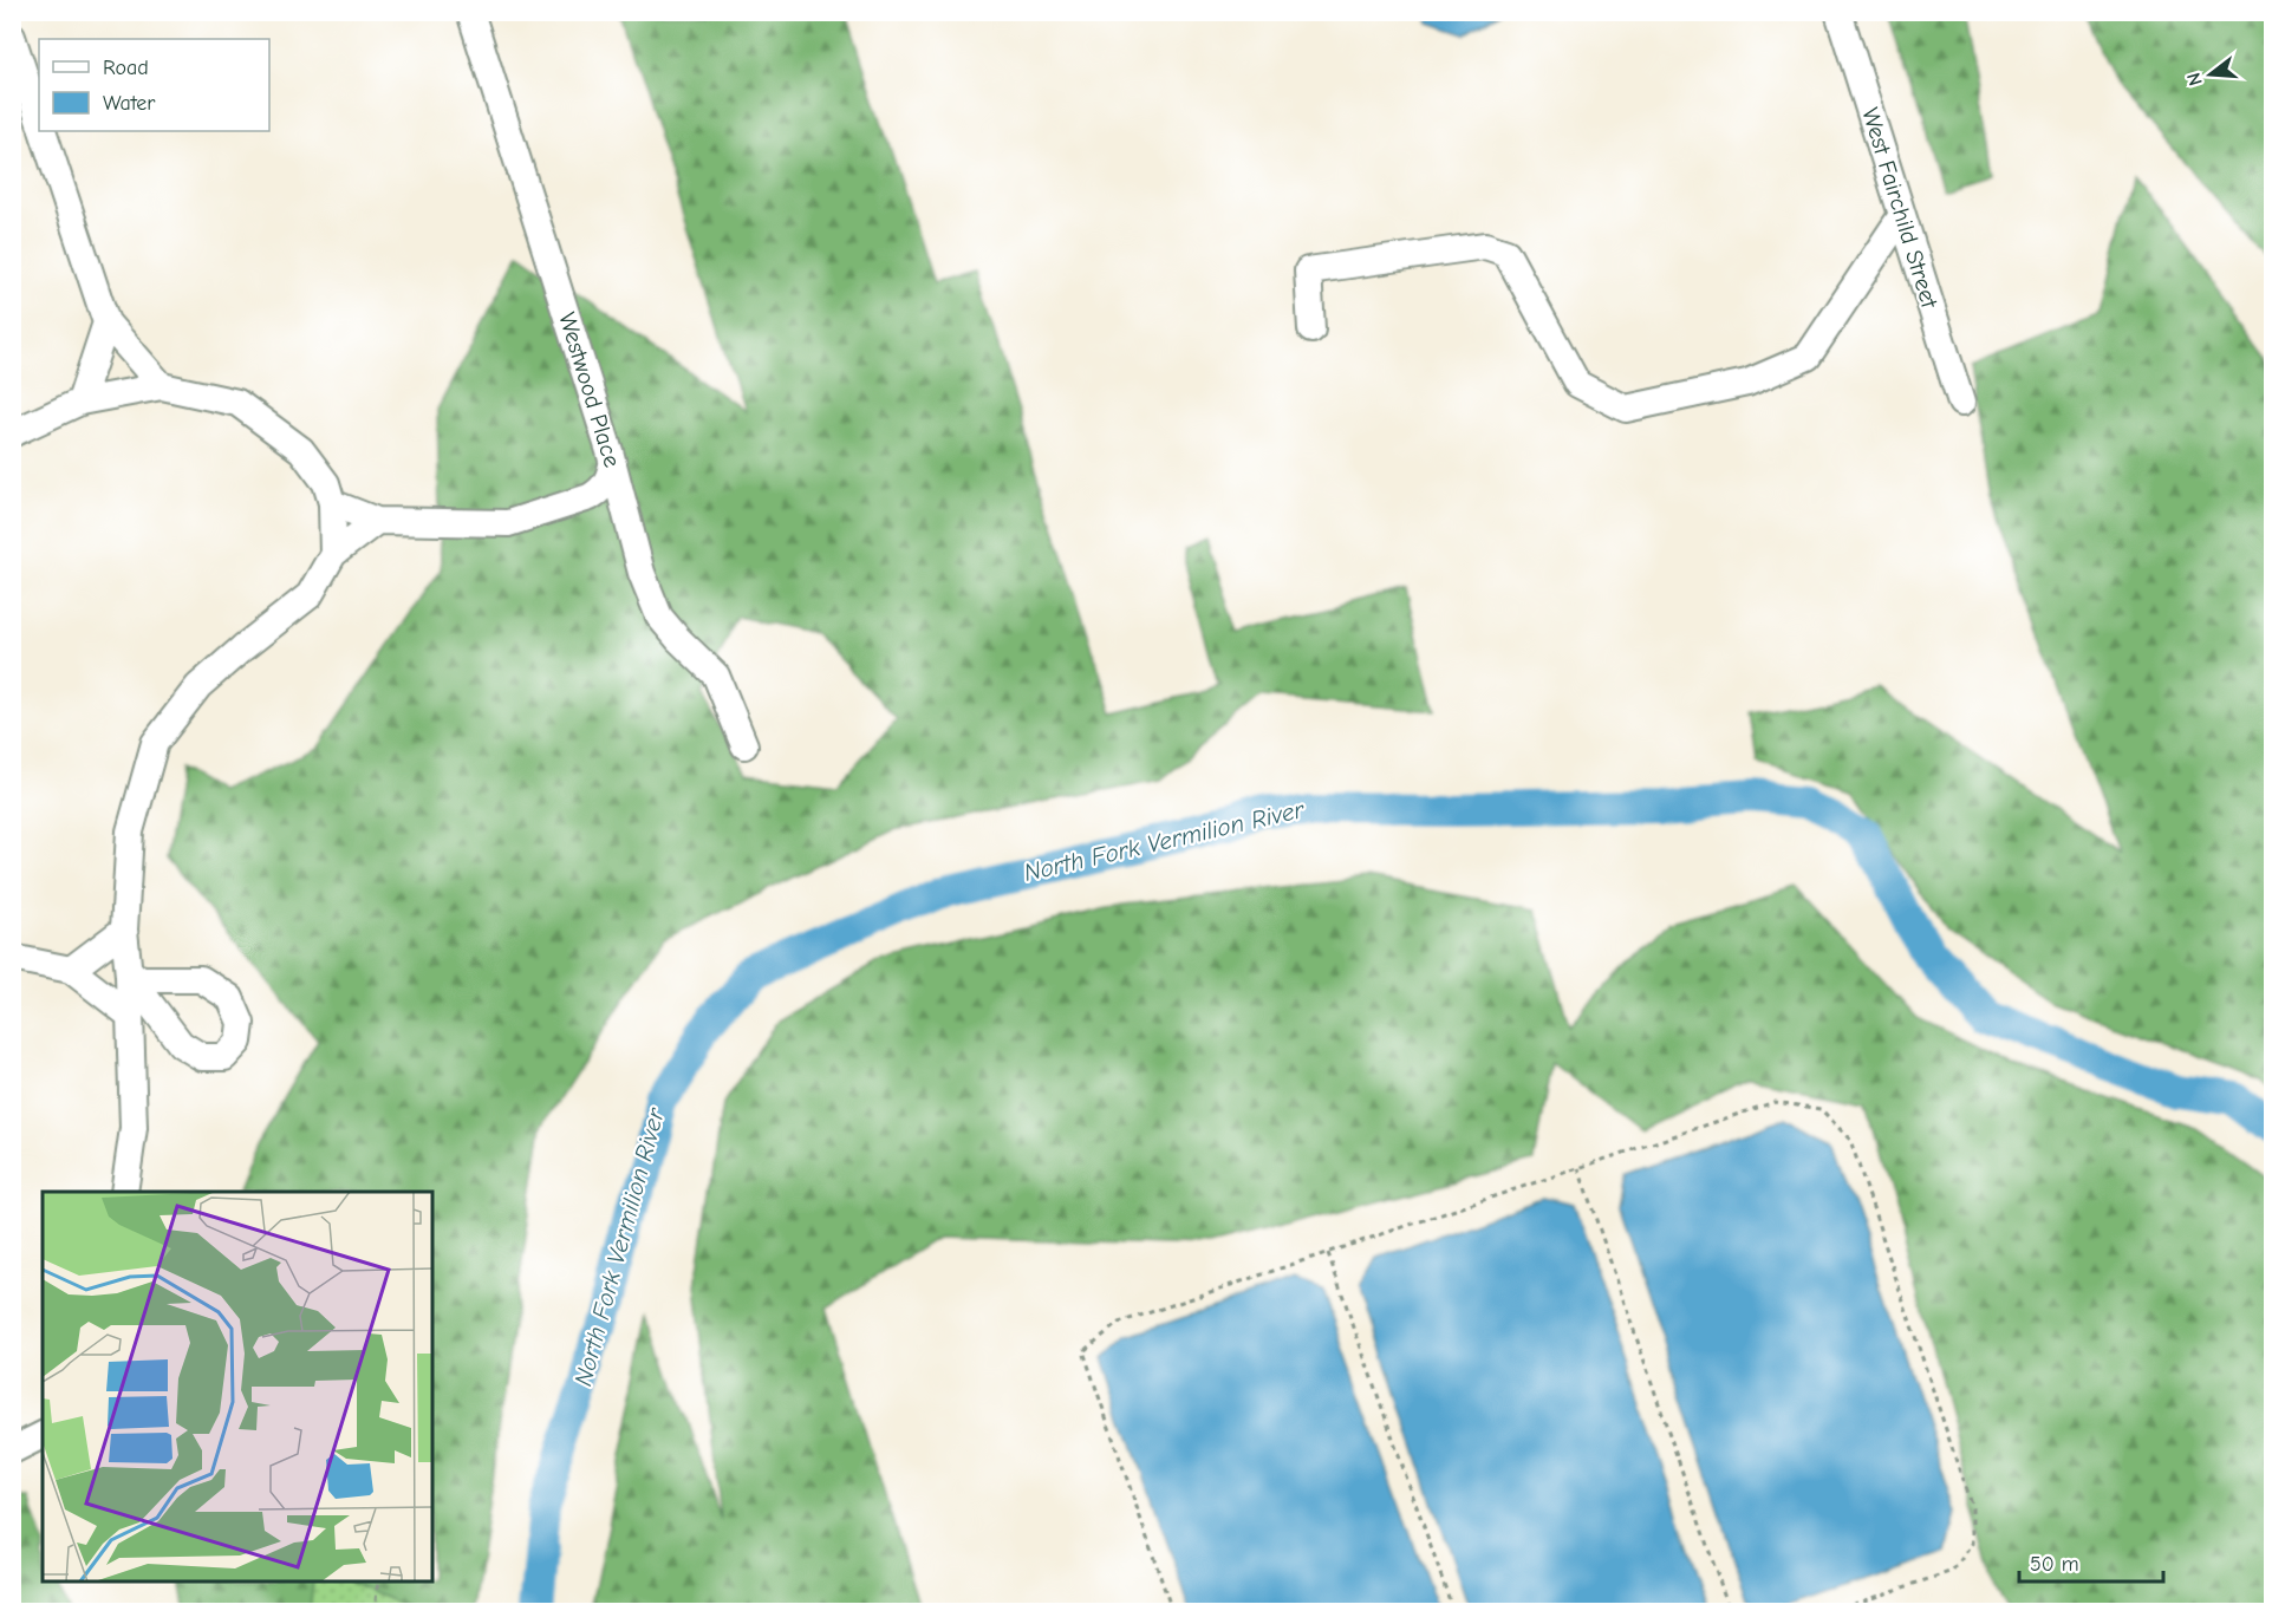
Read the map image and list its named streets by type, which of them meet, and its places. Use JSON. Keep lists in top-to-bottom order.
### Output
{
  "streets": {
    "street": ["West Fairchild Street", "Westwood Place"]
  },
  "water": ["North Fork Vermilion River"],
  "legend": ["Road", "Water"],
  "scale_bar": "50 m",
  "north": "left"
}
